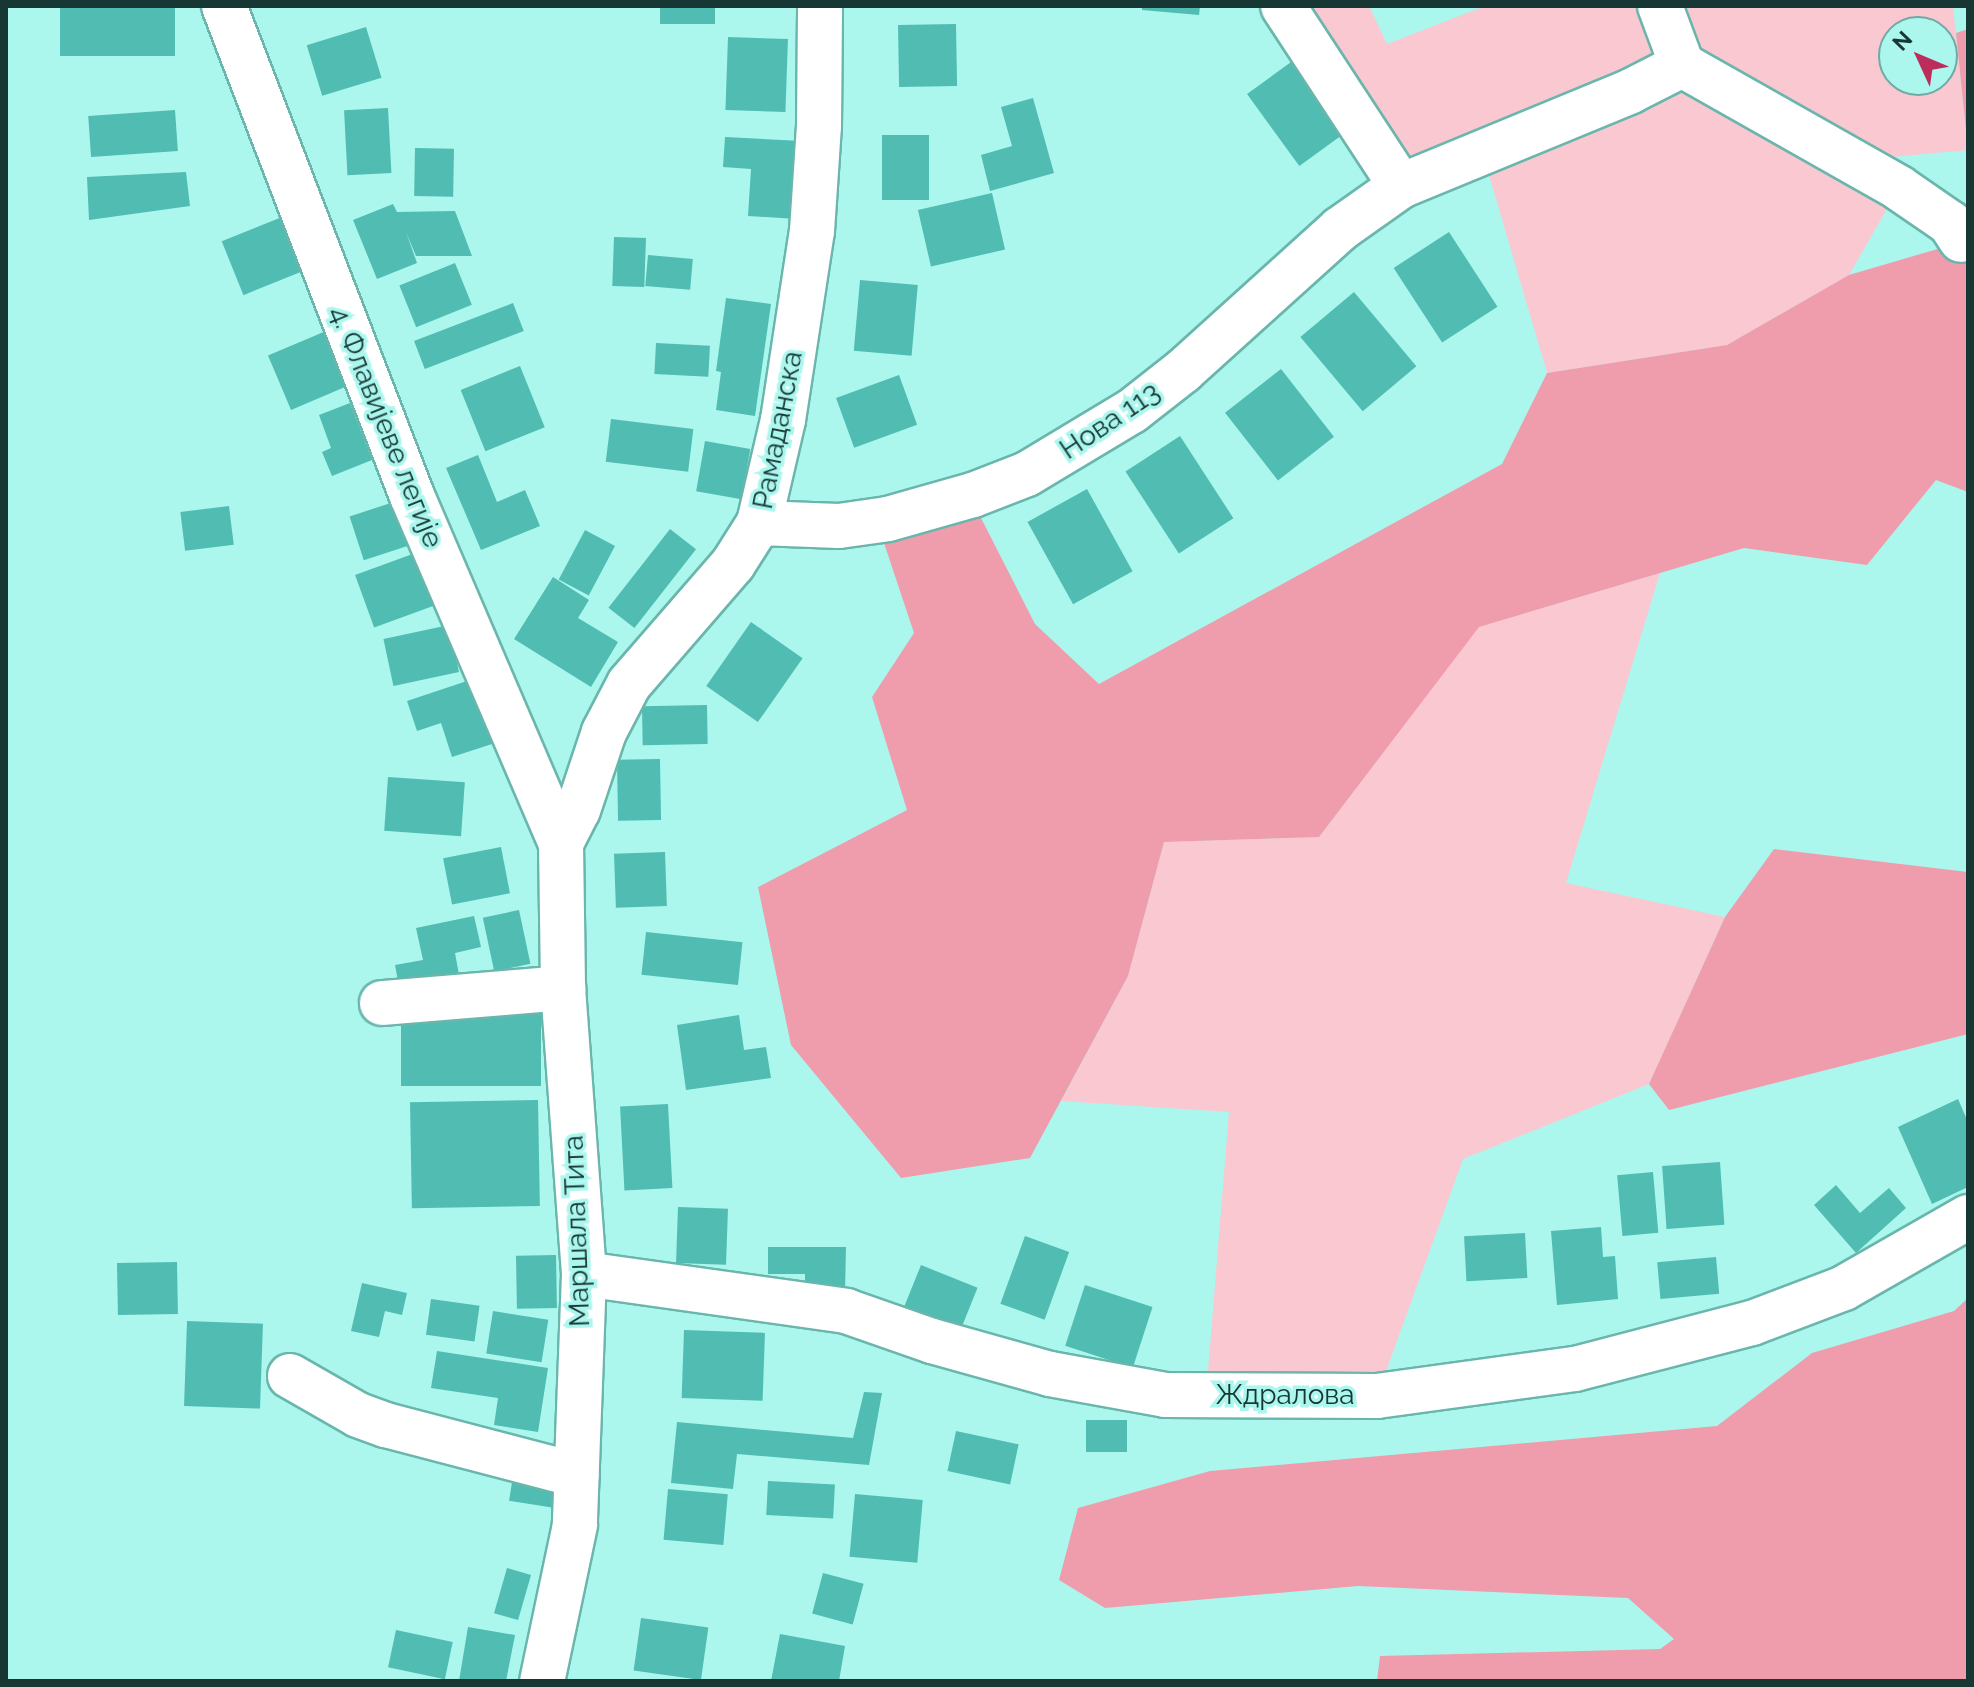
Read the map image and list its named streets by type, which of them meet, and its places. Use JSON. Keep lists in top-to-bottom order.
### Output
{
  "streets": {
    "street": [
      "Нова 113",
      "4. Флавијеве легије",
      "Рамаданска",
      "Маршала Тита",
      "Ждралова"
    ]
  },
  "crossings": [
    ["Нова 113", "Рамаданска"],
    ["4. Флавијеве легије", "Рамаданска"],
    ["4. Флавијеве легије", "Маршала Тита"],
    ["Рамаданска", "Маршала Тита"],
    ["Маршала Тита", "Ждралова"]
  ],
  "north": "top left"
}
